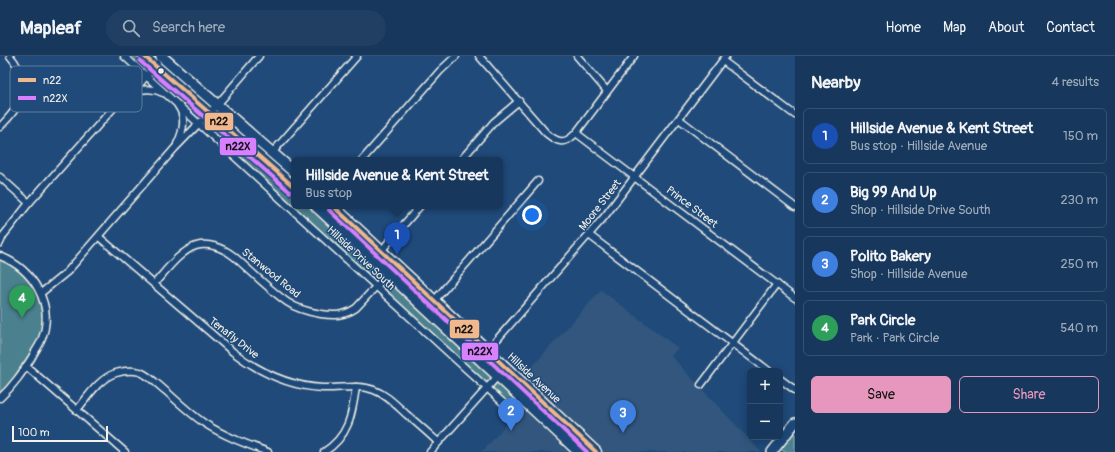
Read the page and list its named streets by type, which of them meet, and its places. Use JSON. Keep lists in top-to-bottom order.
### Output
{
  "streets": {
    "main road": ["Hillside Avenue"],
    "street": [
      "Moore Street",
      "Prince Street",
      "Hillside Drive South",
      "Stanwood Road",
      "Tenafly Drive"
    ]
  },
  "crossings": [
    ["Moore Street", "Prince Street"],
    ["Moore Street", "Hillside Avenue"],
    ["Hillside Drive South", "Stanwood Road"],
    ["Stanwood Road", "Tenafly Drive"],
    ["Stanwood Road", "Hillside Avenue"]
  ],
  "lines": ["transit line n22", "transit line n22X"],
  "legend": ["n22", "n22X"],
  "scale_bar": "100 m",
  "page": {
    "header": "Mapleaf",
    "search": "Search here",
    "nav": [
      "Home",
      "Map",
      "About",
      "Contact"
    ],
    "heading": ["Nearby", "4 results"],
    "list": [
      {
        "mark": "1",
        "name": "Hillside Avenue & Kent Street",
        "note": "Bus stop · Hillside Avenue",
        "value": "150 m"
      },
      {
        "mark": "2",
        "name": "Big 99 And Up",
        "note": "Shop · Hillside Drive South",
        "value": "230 m"
      },
      {
        "mark": "3",
        "name": "Polito Bakery",
        "note": "Shop · Hillside Avenue",
        "value": "250 m"
      },
      {
        "mark": "4",
        "name": "Park Circle",
        "note": "Park · Park Circle",
        "value": "540 m"
      }
    ],
    "popup": ["Hillside Avenue & Kent Street", "Bus stop"],
    "pins": [
      "1",
      "4",
      "2",
      "3"
    ],
    "buttons": ["Save", "Share"],
    "map_buttons": ["+", "−"],
    "scale": "100 m"
  }
}
